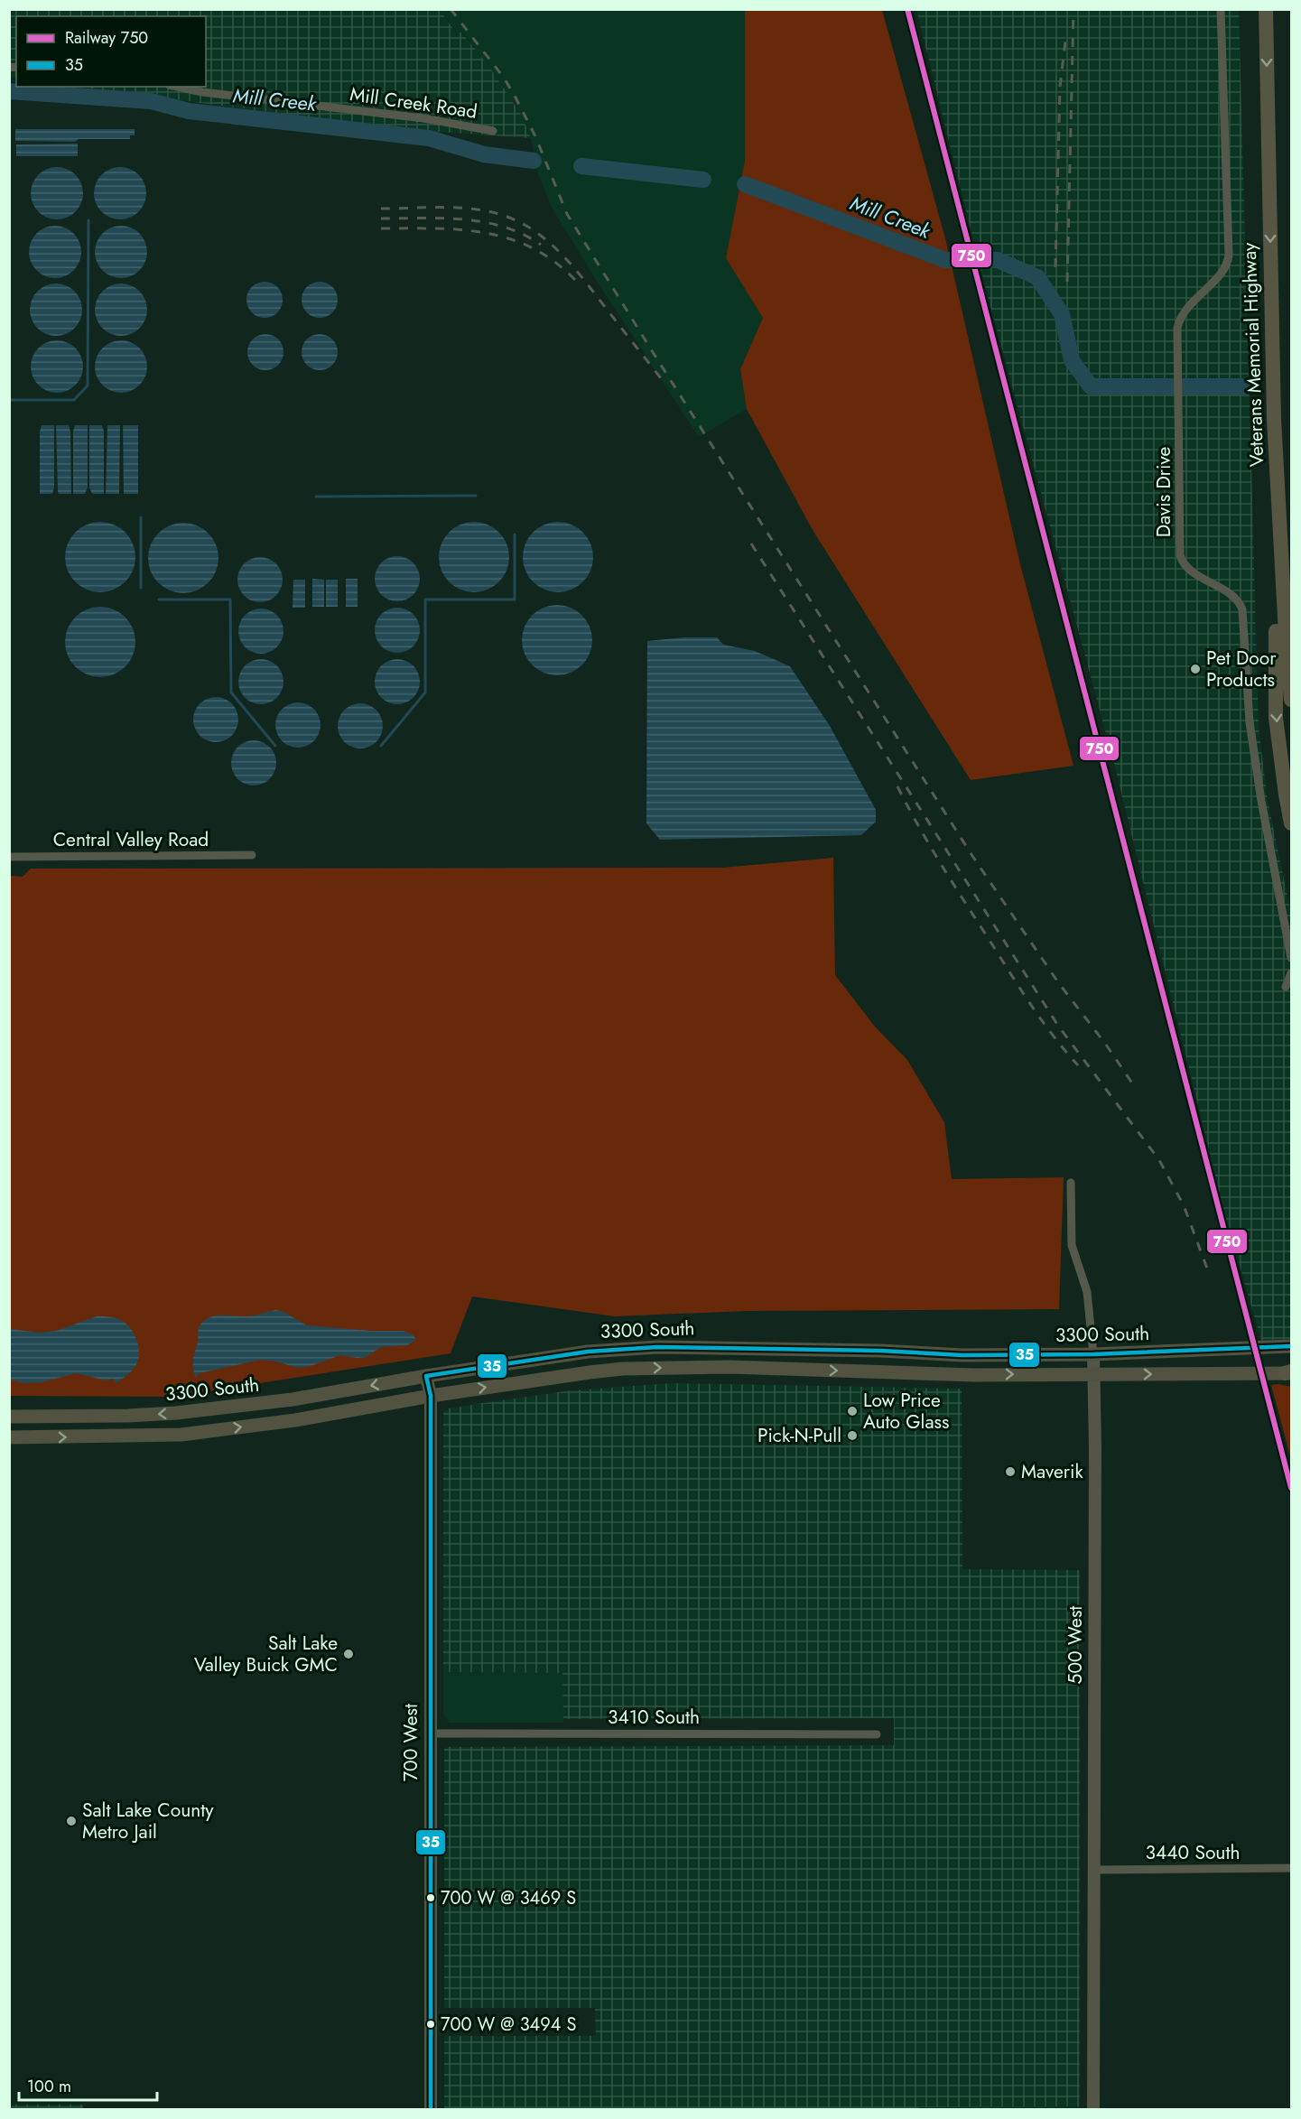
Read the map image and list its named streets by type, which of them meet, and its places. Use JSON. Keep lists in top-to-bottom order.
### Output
{
  "streets": {
    "highway": ["Veterans Memorial Highway"],
    "main road": ["3300 South", "500 West", "700 West"],
    "street": [
      "Mill Creek Road",
      "Davis Drive",
      "Central Valley Road",
      "3410 South",
      "3440 South"
    ]
  },
  "crossings": [
    ["3300 South", "500 West"],
    ["3300 South", "700 West"],
    ["500 West", "3440 South"],
    ["3410 South", "700 West"]
  ],
  "one_way": ["Veterans Memorial Highway"],
  "water": ["Mill Creek"],
  "places": [
    "Pet Door Products",
    "Low Price Auto Glass",
    "Pick-N-Pull",
    "Maverik",
    "Salt Lake Valley Buick GMC",
    "Salt Lake County Metro Jail",
    "700 W @ 3469 S",
    "700 W @ 3494 S"
  ],
  "lines": ["rail line 750", "transit line 35"],
  "legend": ["Railway 750", "35"],
  "scale_bar": "100 m"
}
